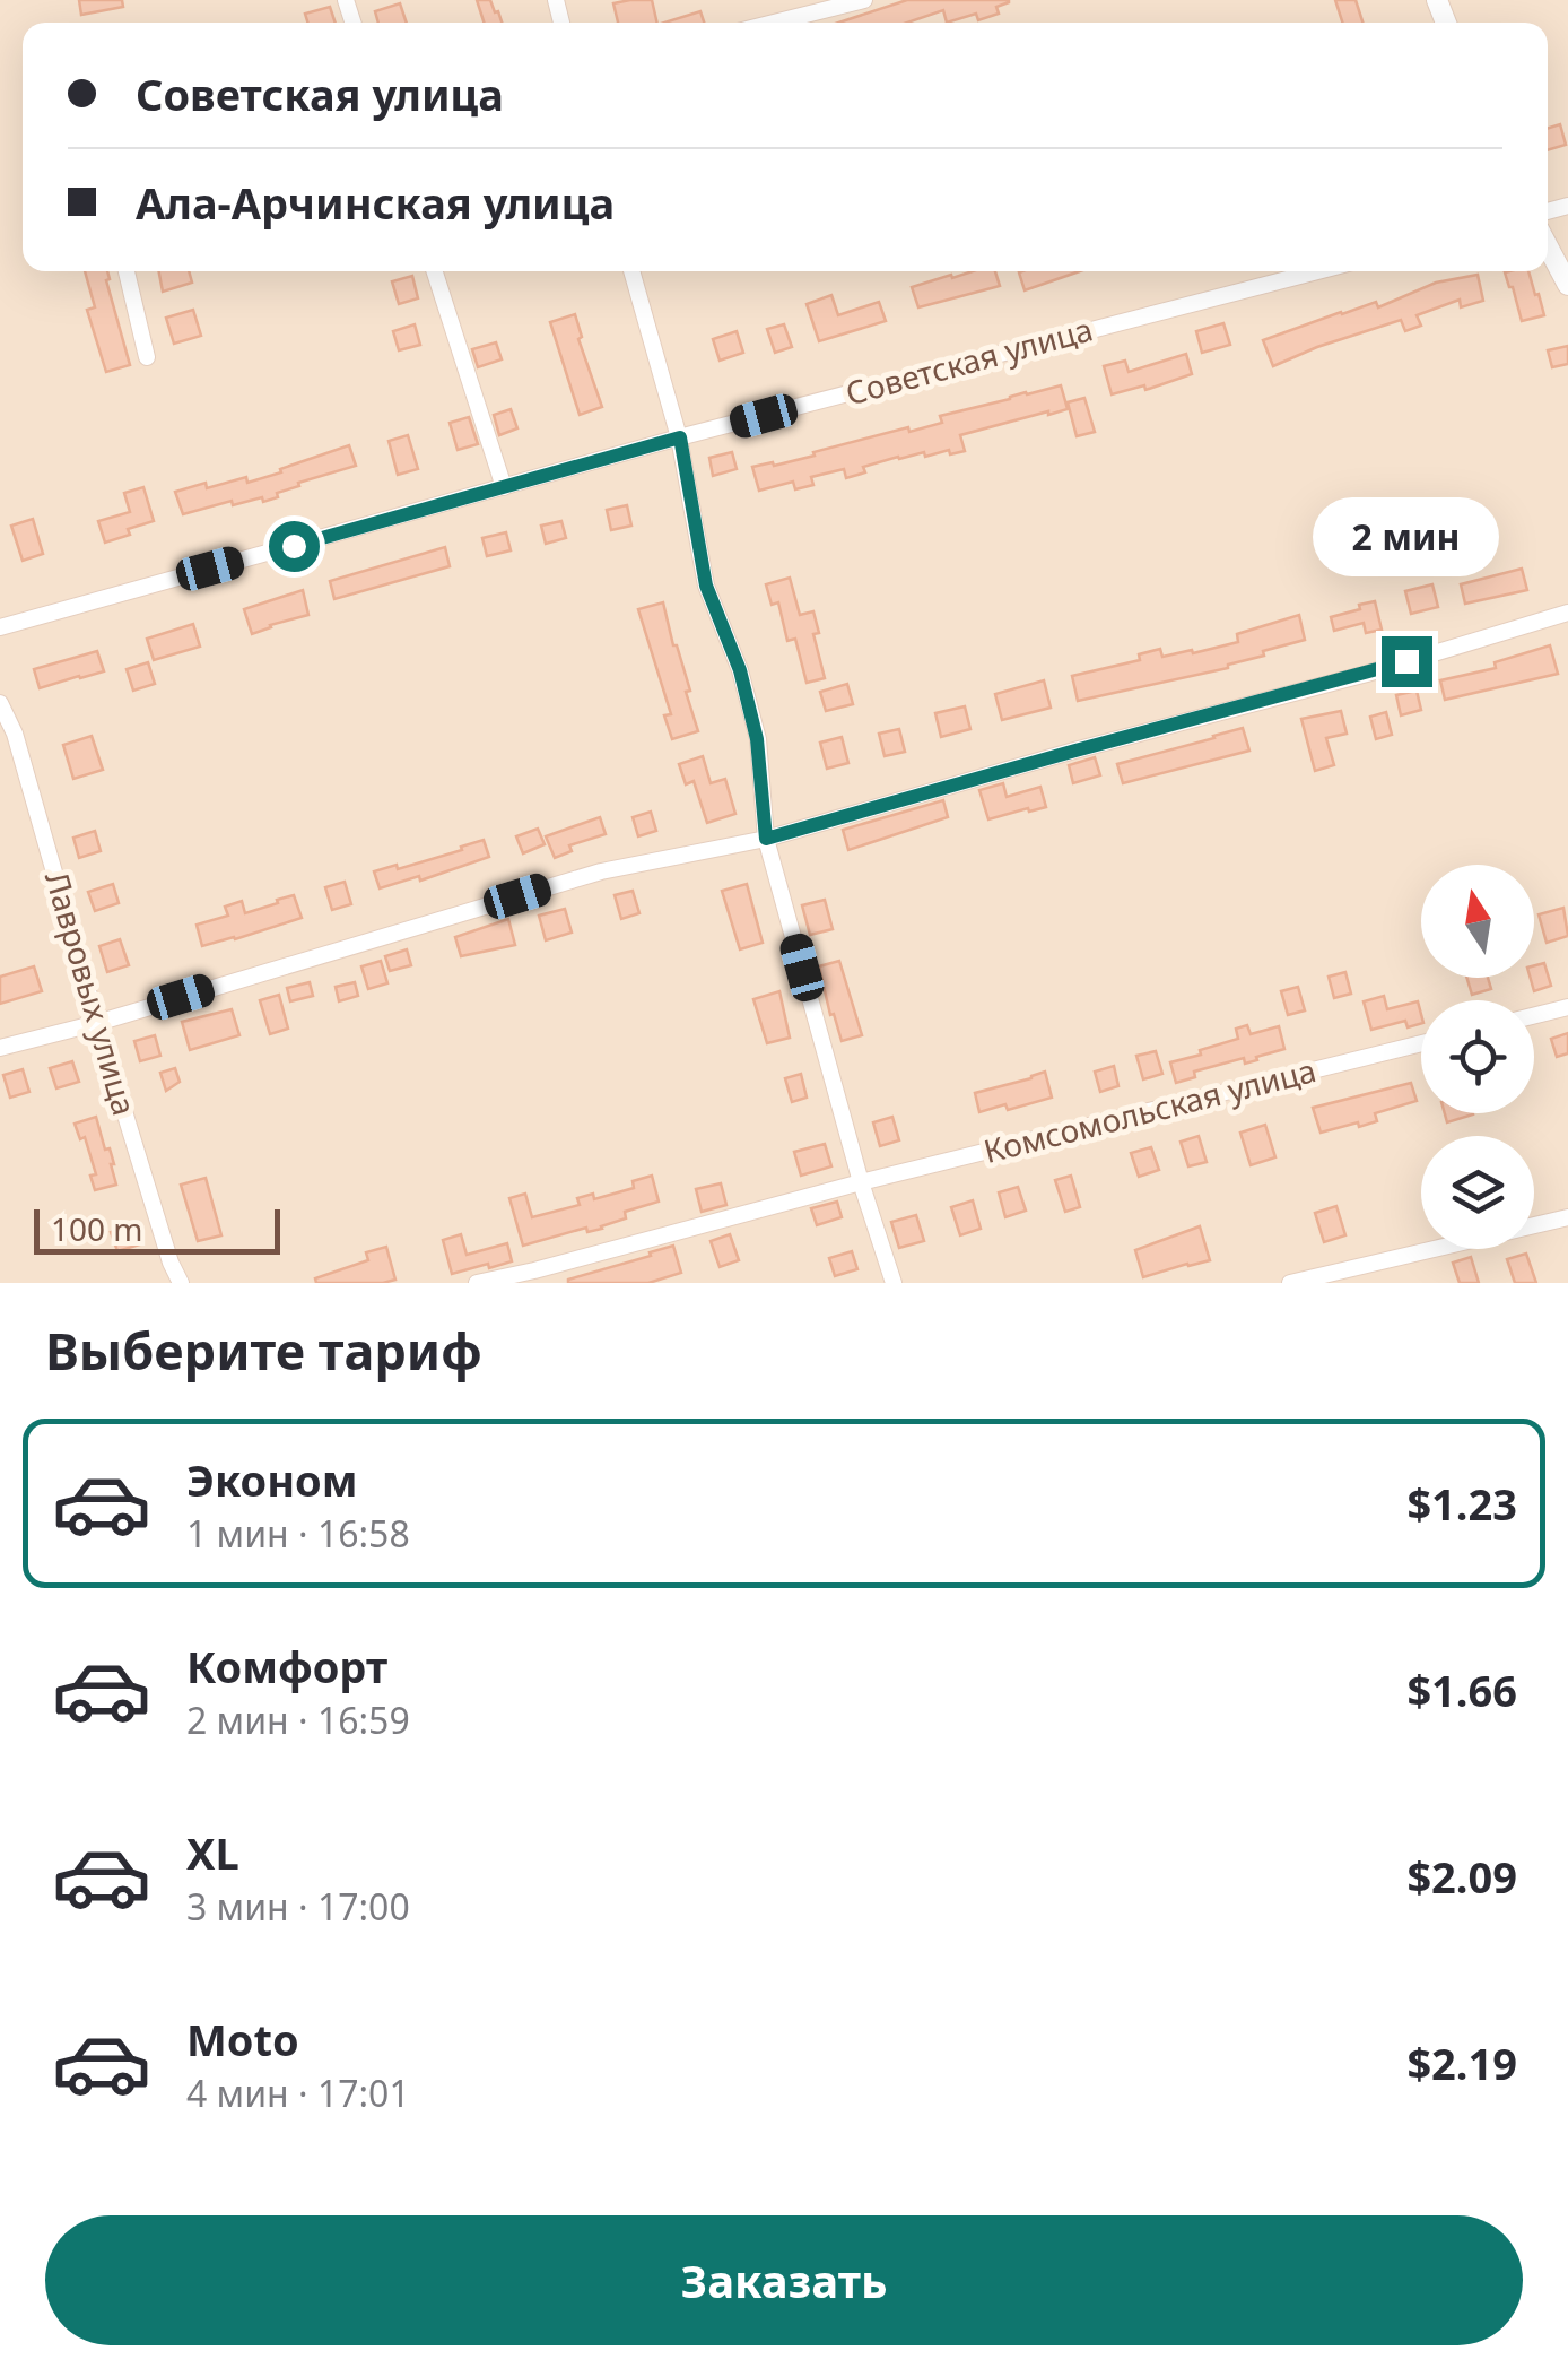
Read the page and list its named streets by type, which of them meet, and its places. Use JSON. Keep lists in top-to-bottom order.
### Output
{
  "streets": {
    "street": ["Советская улица", "Лавровых улица", "Комсомольская улица"]
  },
  "scale_bar": "100 m",
  "north": "top",
  "page": {
    "banner": ["Советская улица", "Ала-Арчинская улица"],
    "bubble": "2 мин",
    "scale": "100 m",
    "heading": "Выберите тариф",
    "list": [
      {
        "name": "Эконом",
        "note": "1 мин · 16:58",
        "value": "$1.23"
      },
      {
        "name": "Комфорт",
        "note": "2 мин · 16:59",
        "value": "$1.66"
      },
      {
        "name": "XL",
        "note": "3 мин · 17:00",
        "value": "$2.09"
      },
      {
        "name": "Moto",
        "note": "4 мин · 17:01",
        "value": "$2.19"
      }
    ],
    "buttons": "Заказать"
  }
}
